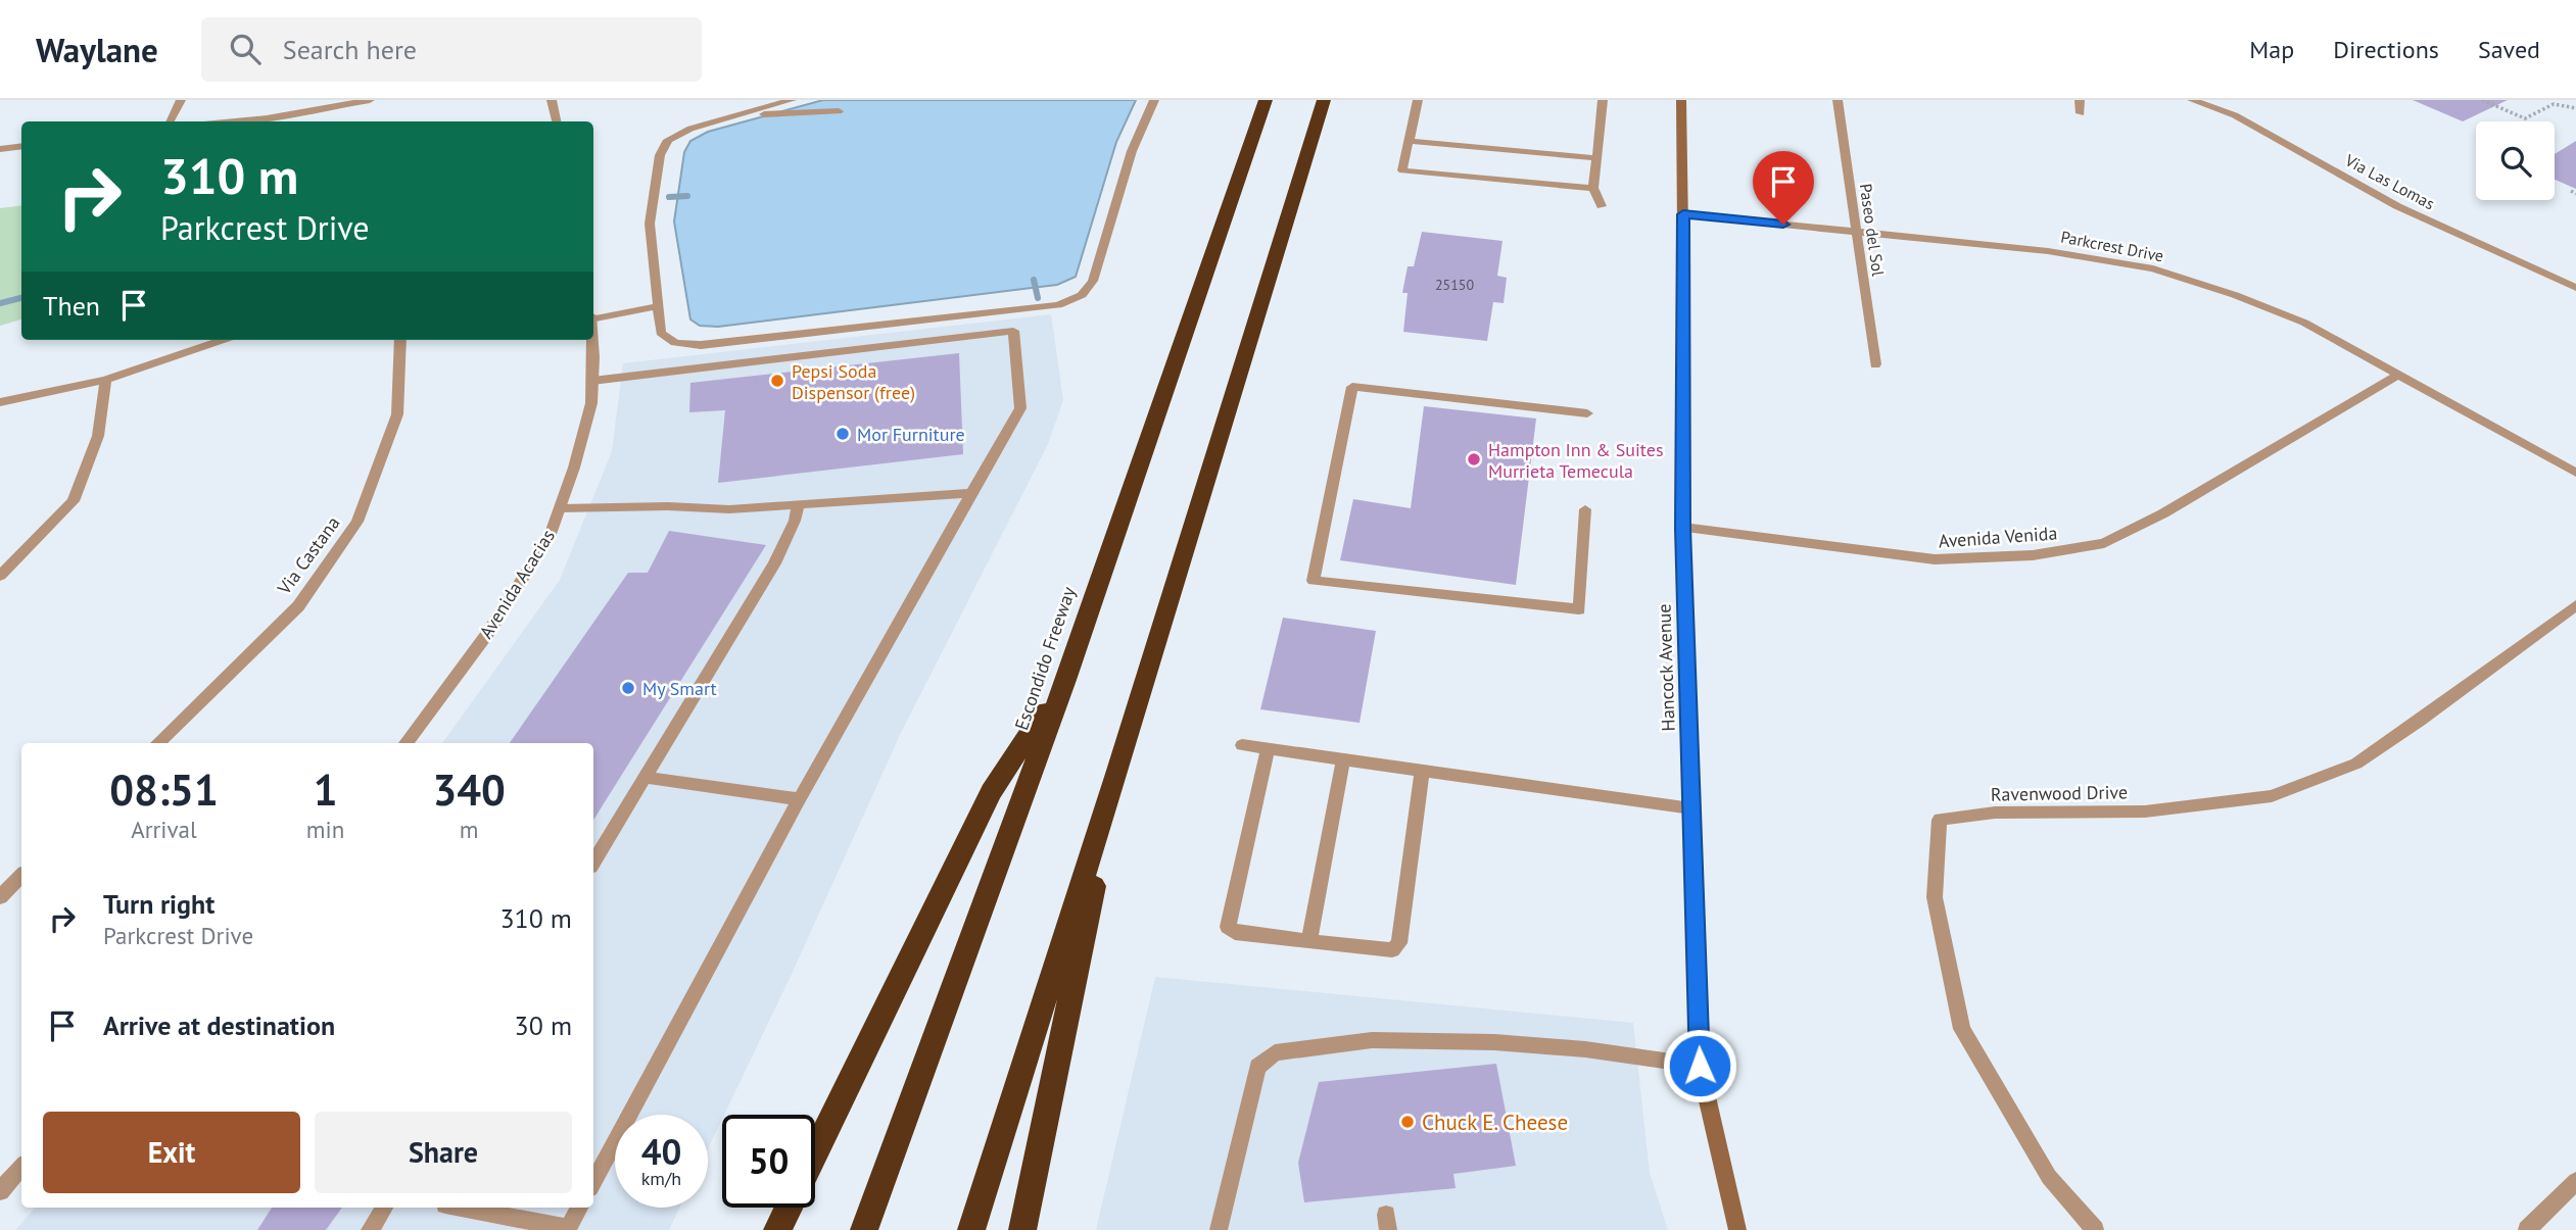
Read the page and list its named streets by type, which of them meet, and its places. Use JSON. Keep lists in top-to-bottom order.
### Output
{
  "streets": {
    "highway": ["Escondido Freeway"],
    "main road": ["Hancock Avenue"],
    "street": [
      "Via Las Lomas",
      "Paseo del Sol",
      "Parkcrest Drive",
      "Avenida Venida",
      "Via Castana",
      "Avenida Acacias",
      "Ravenwood Drive"
    ]
  },
  "crossings": [
    ["Paseo del Sol", "Parkcrest Drive"],
    ["Parkcrest Drive", "Avenida Venida"],
    ["Parkcrest Drive", "Hancock Avenue"],
    ["Avenida Venida", "Hancock Avenue"]
  ],
  "places": [
    "Pepsi Soda Dispensor (free)",
    "Mor Furniture",
    "Hampton Inn & Suites Murrieta Temecula",
    "My Smart",
    "Chuck E. Cheese"
  ],
  "house_numbers": ["25150"],
  "page": {
    "header": "Waylane",
    "search": "Search here",
    "nav": ["Map", "Directions", "Saved"],
    "turn": ["310 m", "Parkcrest Drive"],
    "then": "Then",
    "eta": [
      "08:51",
      "Arrival",
      "1",
      "min",
      "340",
      "m"
    ],
    "list": [
      {
        "name": "Turn right",
        "note": "Parkcrest Drive",
        "value": "310 m"
      },
      {
        "name": "Arrive at destination",
        "value": "30 m"
      }
    ],
    "buttons": ["Exit", "Share"],
    "speed": "40 km/h",
    "limit": "50"
  }
}
